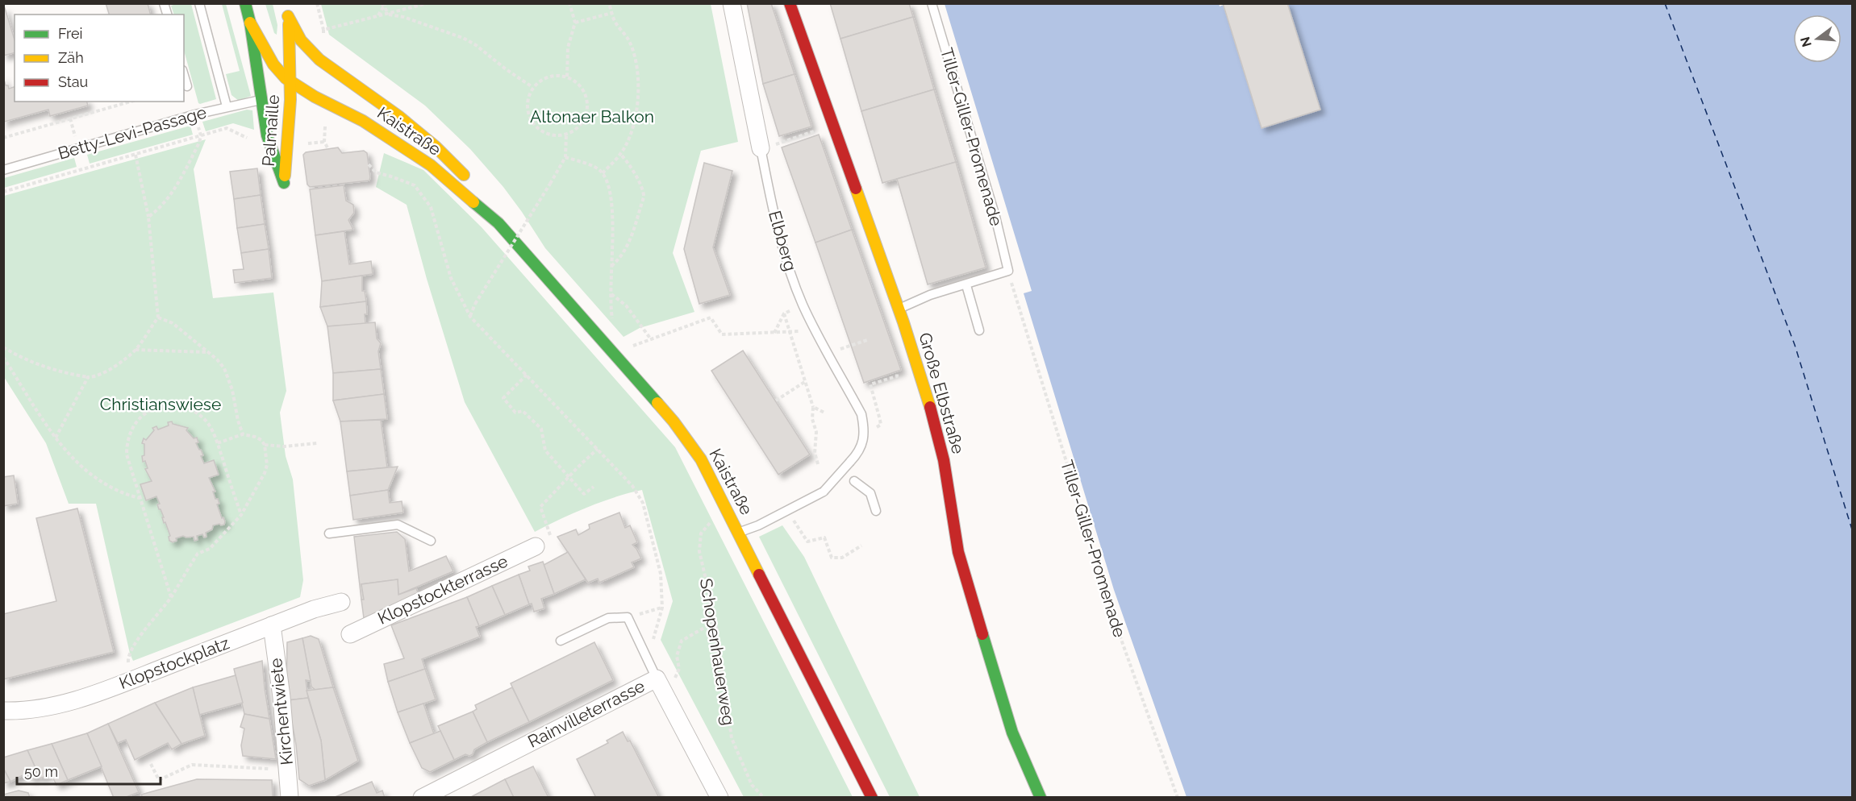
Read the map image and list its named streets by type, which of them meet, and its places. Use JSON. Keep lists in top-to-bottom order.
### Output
{
  "streets": {
    "street": [
      "Palmaille",
      "Kaistraße",
      "Elbberg",
      "Große Elbstraße",
      "Klopstockterrasse",
      "Klopstockplatz",
      "Kirchentwiete",
      "Rainvilleterrasse"
    ],
    "lane": ["Betty-Levi-Passage", "Tiller-Giller-Promenade"],
    "path": ["Schopenhauerweg"]
  },
  "crossings": [
    ["Palmaille", "Kaistraße"],
    ["Palmaille", "Betty-Levi-Passage"],
    ["Kaistraße", "Elbberg"],
    ["Kaistraße", "Schopenhauerweg"],
    ["Klopstockplatz", "Kirchentwiete"]
  ],
  "parks": ["Altonaer Balkon", "Christianswiese"],
  "legend": ["Frei", "Zäh", "Stau"],
  "scale_bar": "50 m",
  "north": "left"
}
